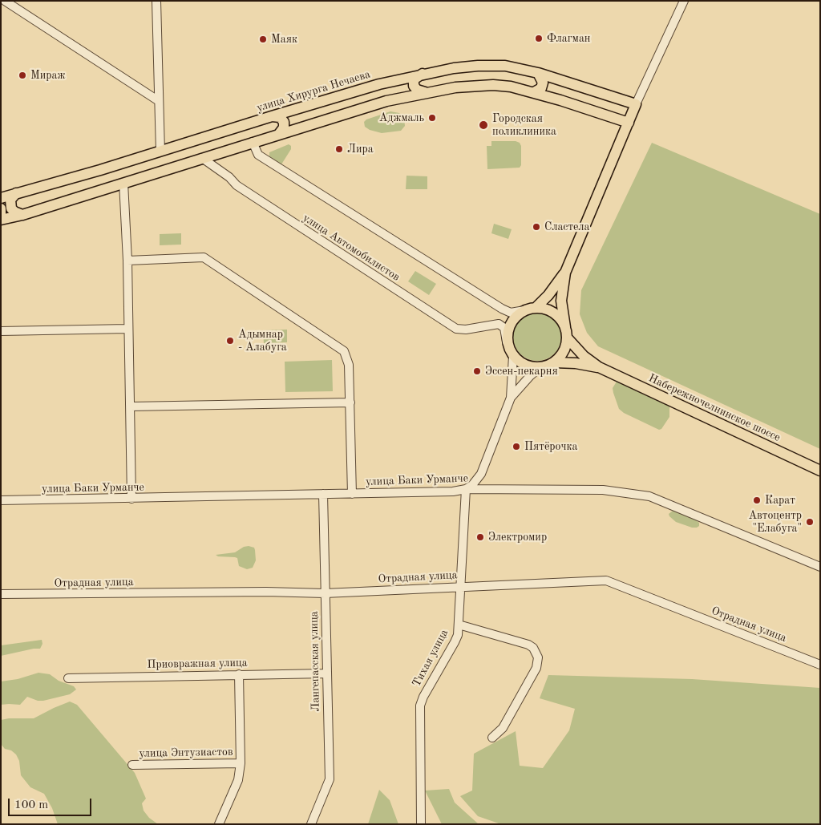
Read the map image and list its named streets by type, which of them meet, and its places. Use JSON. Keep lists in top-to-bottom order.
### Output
{
  "streets": {
    "main road": ["улица Хирурга Нечаева", "Набережночелнинское шоссе"],
    "street": [
      "улица Автомобилистов",
      "улица Баки Урманче",
      "Отрадная улица",
      "Тихая улица",
      "Лангепасская улица",
      "Приовражная улица",
      "улица Энтузиастов"
    ]
  },
  "crossings": [
    ["улица Баки Урманче", "Тихая улица"],
    ["улица Баки Урманче", "Лангепасская улица"],
    ["Отрадная улица", "Тихая улица"],
    ["Отрадная улица", "Лангепасская улица"],
    ["Лангепасская улица", "Приовражная улица"],
    ["Приовражная улица", "улица Энтузиастов"]
  ],
  "places": [
    "Флагман",
    "Маяк",
    "Мираж",
    "Аджмаль",
    "Городская поликлиника",
    "Лира",
    "Сластела",
    "Адымнар - Алабуга",
    "Эссен-пекарня",
    "Пятёрочка",
    "Карат",
    "Автоцентр \"Елабуга\"",
    "Электромир"
  ],
  "scale_bar": "100 m"
}
